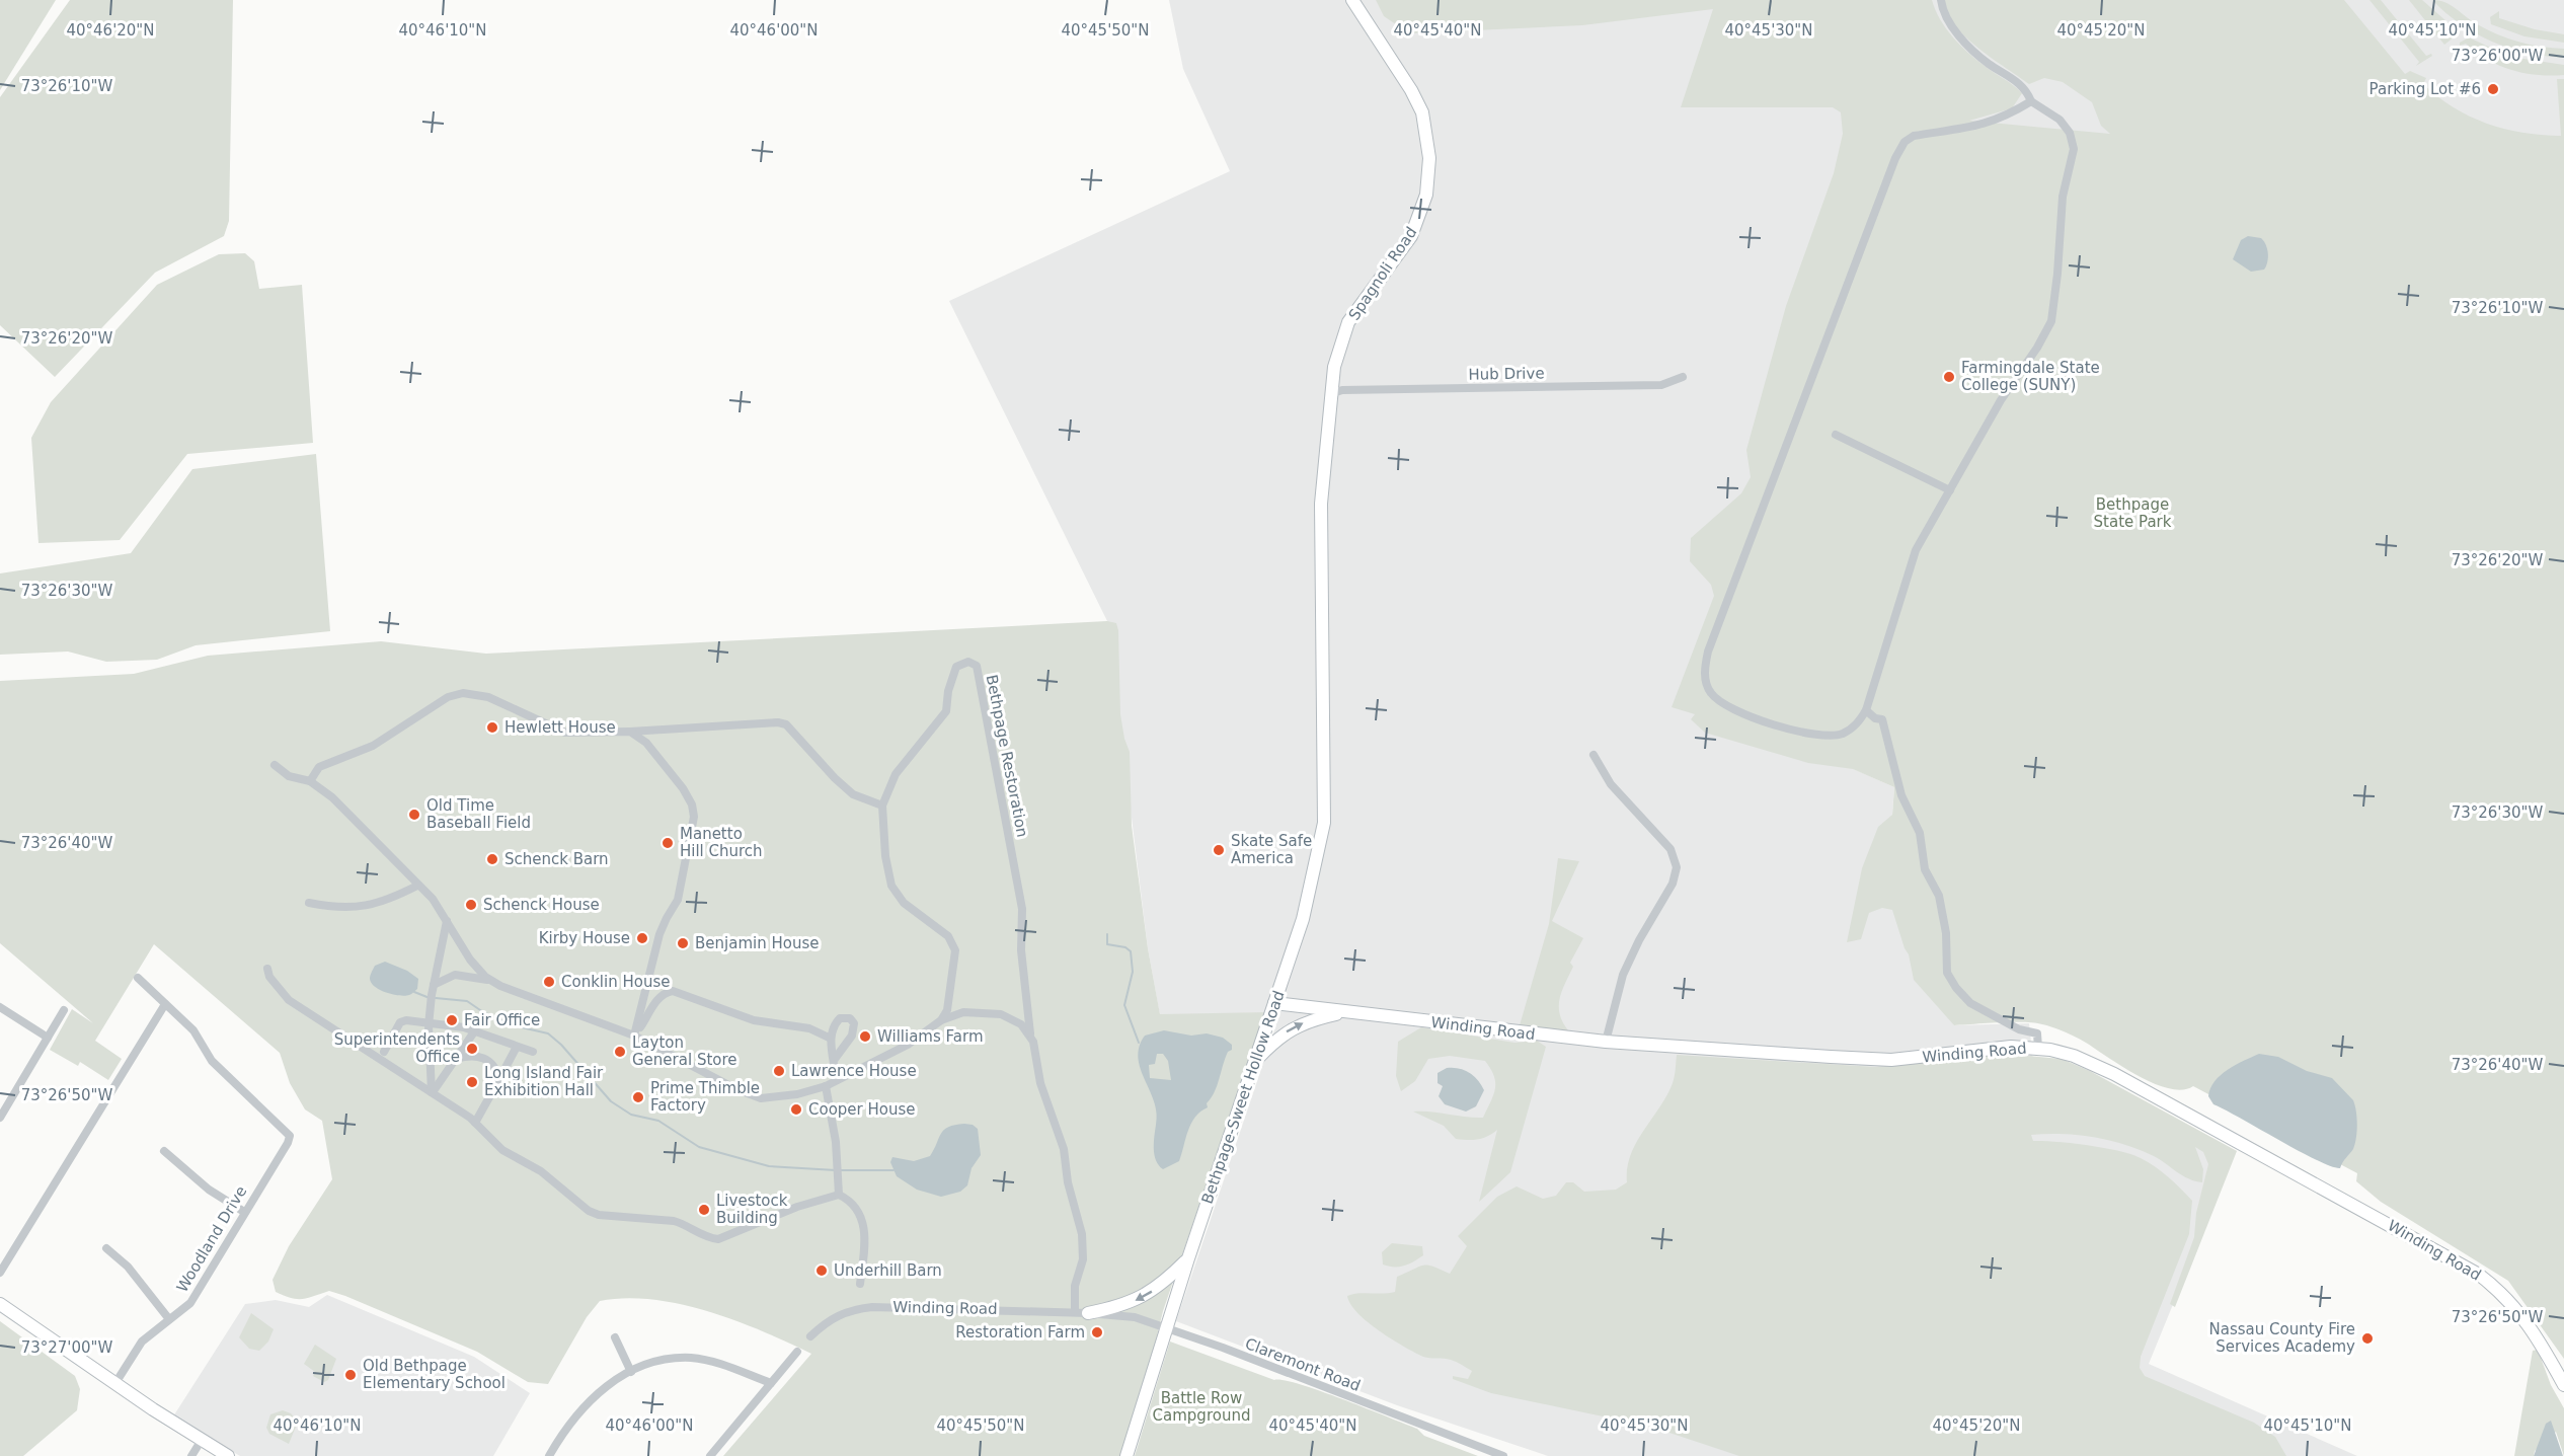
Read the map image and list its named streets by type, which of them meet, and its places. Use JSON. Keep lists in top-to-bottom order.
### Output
{
  "streets": {
    "main road": ["Spagnoli Road", "Winding Road", "Bethpage-Sweet Hollow Road"],
    "street": [
      "Hub Drive",
      "Bethpage Restoration",
      "Woodland Drive",
      "Claremont Road"
    ]
  },
  "crossings": [
    ["Spagnoli Road", "Hub Drive"],
    ["Spagnoli Road", "Bethpage-Sweet Hollow Road"],
    ["Bethpage Restoration", "Winding Road"],
    ["Winding Road", "Bethpage-Sweet Hollow Road"],
    ["Winding Road", "Claremont Road"],
    ["Bethpage-Sweet Hollow Road", "Claremont Road"]
  ],
  "parks": ["Bethpage State Park", "Battle Row Campground"],
  "places": [
    "Parking Lot #6",
    "Farmingdale State College (SUNY)",
    "Hewlett House",
    "Old Time Baseball Field",
    "Manetto Hill Church",
    "Skate Safe America",
    "Schenck Barn",
    "Schenck House",
    "Kirby House",
    "Benjamin House",
    "Conklin House",
    "Fair Office",
    "Williams Farm",
    "Superintendents Office",
    "Layton General Store",
    "Lawrence House",
    "Long Island Fair Exhibition Hall",
    "Prime Thimble Factory",
    "Cooper House",
    "Livestock Building",
    "Underhill Barn",
    "Restoration Farm",
    "Nassau County Fire Services Academy",
    "Old Bethpage Elementary School"
  ],
  "coordinates": [
    "40°46'10\"N",
    "40°46'00\"N",
    "40°45'50\"N",
    "40°46'20\"N",
    "40°45'40\"N",
    "40°45'30\"N",
    "40°45'20\"N",
    "40°45'10\"N",
    "73°26'00\"W",
    "73°26'10\"W",
    "73°26'20\"W",
    "73°26'30\"W",
    "73°26'40\"W",
    "73°26'50\"W",
    "73°27'00\"W"
  ]
}
